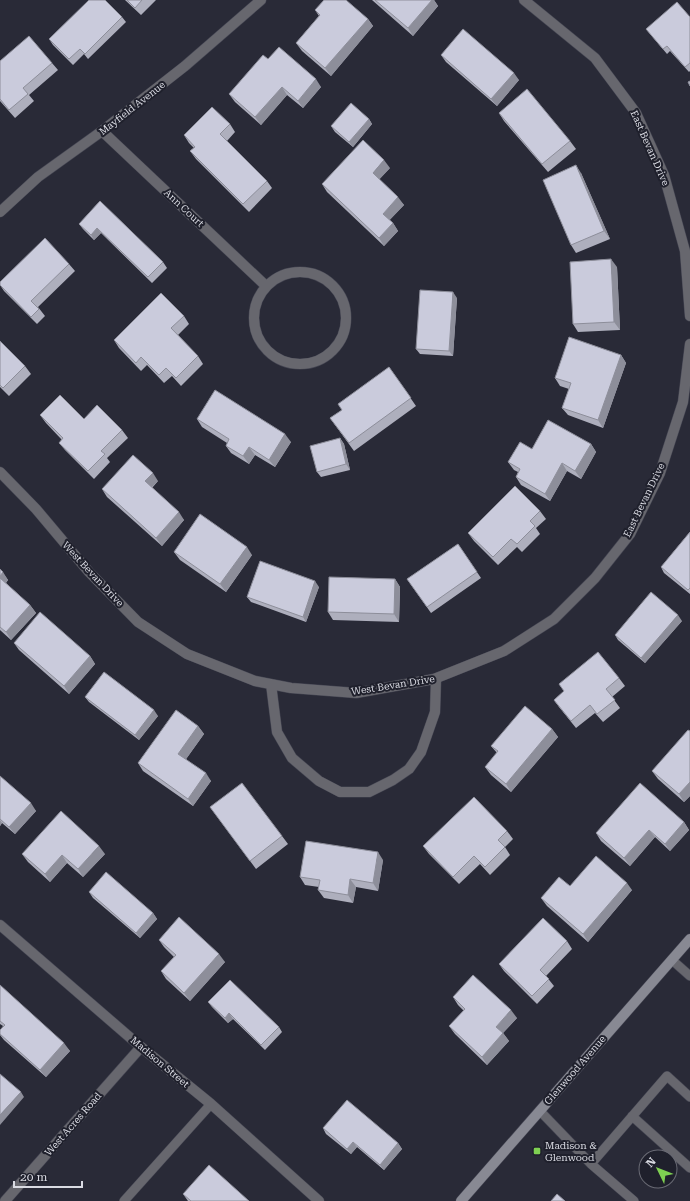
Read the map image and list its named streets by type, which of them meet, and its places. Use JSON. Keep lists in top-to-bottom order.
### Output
{
  "streets": {
    "street": [
      "Mayfield Avenue",
      "East Bevan Drive",
      "Ann Court",
      "West Bevan Drive",
      "Madison Street",
      "Glenwood Avenue",
      "West Acres Road"
    ]
  },
  "crossings": [
    ["Mayfield Avenue", "Ann Court"],
    ["East Bevan Drive", "West Bevan Drive"],
    ["Madison Street", "West Acres Road"]
  ],
  "places": {
    "transit": ["Madison & Glenwood"]
  },
  "scale_bar": "20 m",
  "north": "top left"
}
